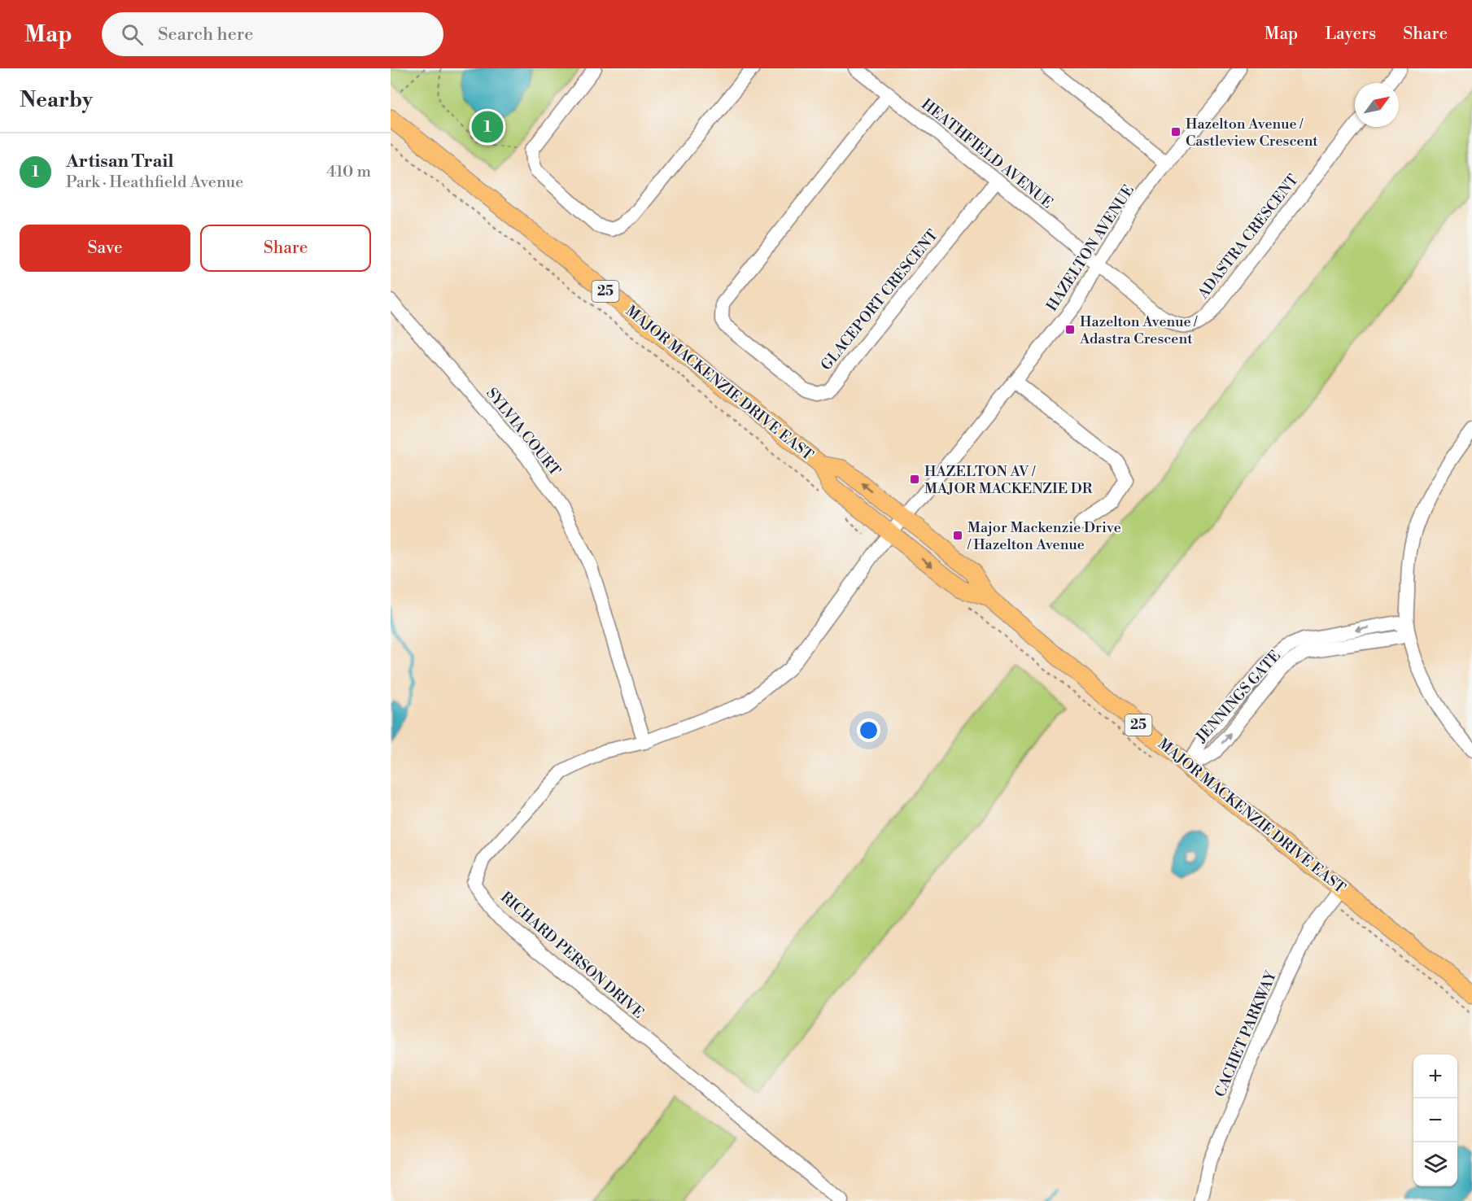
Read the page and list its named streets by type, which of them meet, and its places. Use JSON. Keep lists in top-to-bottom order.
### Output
{
  "streets": {
    "main road": ["25", "MAJOR MACKENZIE DRIVE EAST"],
    "street": [
      "HEATHFIELD AVENUE",
      "ADASTRA CRESCENT",
      "HAZELTON AVENUE",
      "GLACEPORT CRESCENT",
      "SYLVIA COURT",
      "JENNINGS GATE",
      "RICHARD PERSON DRIVE",
      "CACHET PARKWAY"
    ]
  },
  "crossings": [
    ["HEATHFIELD AVENUE", "ADASTRA CRESCENT"],
    ["HEATHFIELD AVENUE", "HAZELTON AVENUE"],
    ["HEATHFIELD AVENUE", "GLACEPORT CRESCENT"],
    ["ADASTRA CRESCENT", "HAZELTON AVENUE"],
    ["HAZELTON AVENUE", "MAJOR MACKENZIE DRIVE EAST"],
    ["HAZELTON AVENUE", "RICHARD PERSON DRIVE"],
    ["MAJOR MACKENZIE DRIVE EAST", "JENNINGS GATE"],
    ["MAJOR MACKENZIE DRIVE EAST", "RICHARD PERSON DRIVE"],
    ["MAJOR MACKENZIE DRIVE EAST", "CACHET PARKWAY"],
    ["SYLVIA COURT", "RICHARD PERSON DRIVE"]
  ],
  "places": {
    "transit": [
      "Hazelton Avenue / Castleview Crescent",
      "Hazelton Avenue / Adastra Crescent",
      "HAZELTON AV / MAJOR MACKENZIE DR",
      "Major Mackenzie Drive / Hazelton Avenue"
    ]
  },
  "north": "top right",
  "page": {
    "header": "Map",
    "search": "Search here",
    "nav": ["Map", "Layers", "Share"],
    "heading": "Nearby",
    "pins": "1",
    "list": [
      {
        "mark": "1",
        "name": "Artisan Trail",
        "note": "Park · Heathfield Avenue",
        "value": "410 m"
      }
    ],
    "buttons": ["Save", "Share"],
    "map_buttons": ["+", "−"]
  }
}
